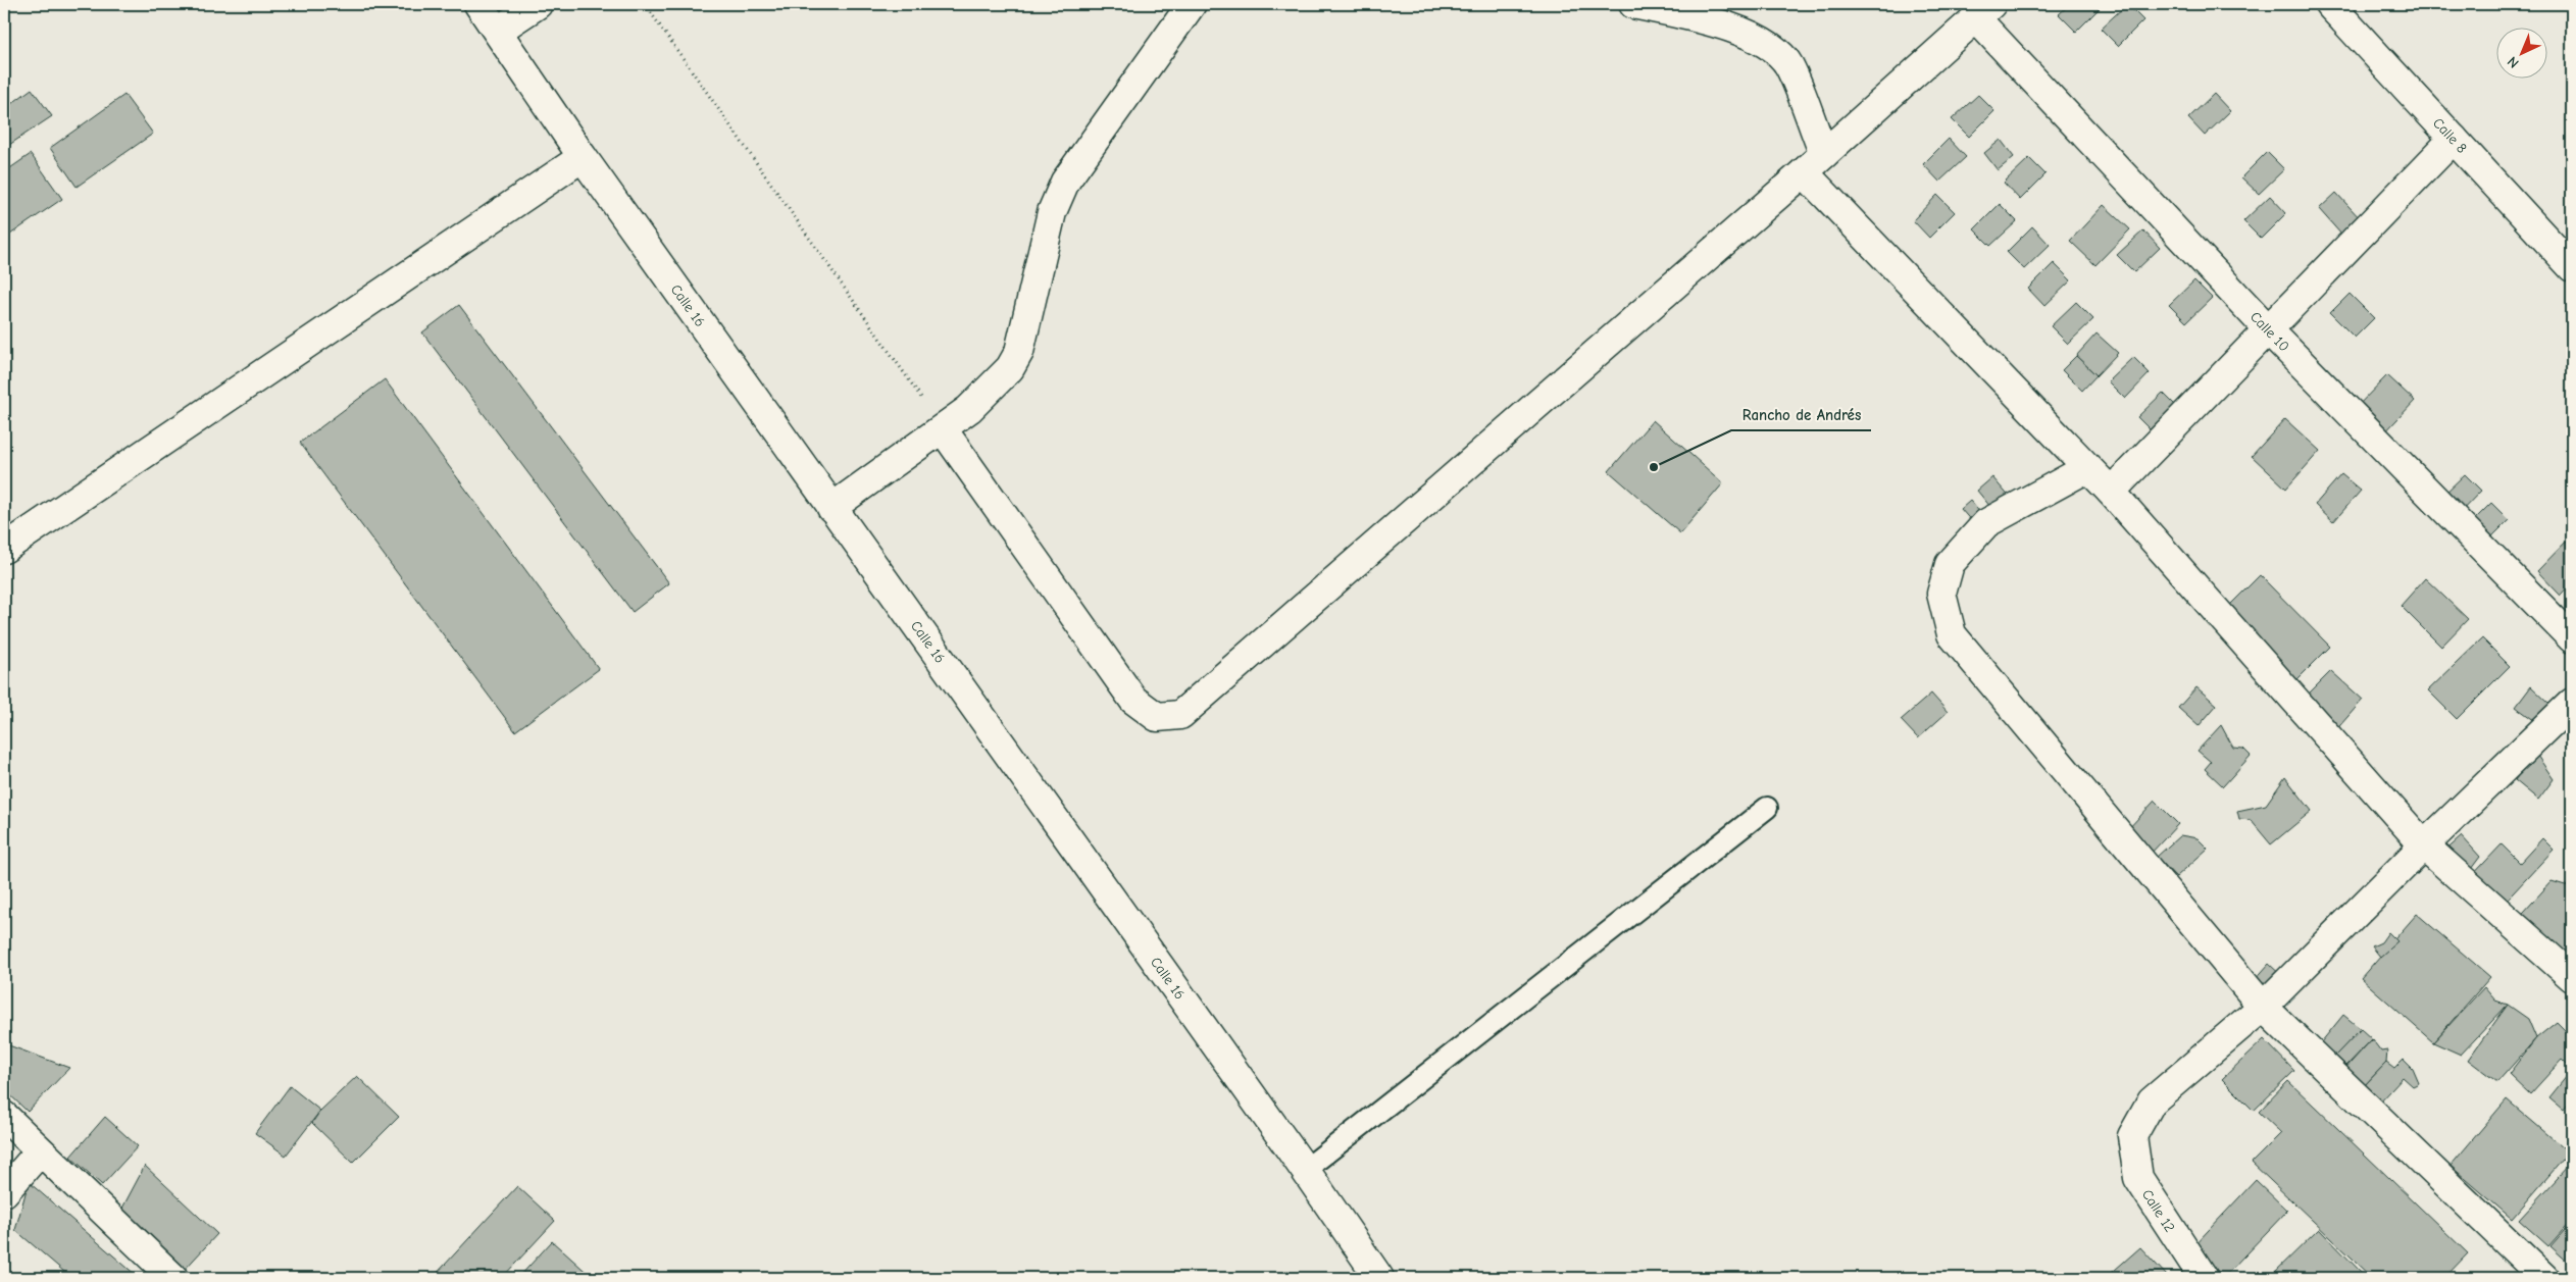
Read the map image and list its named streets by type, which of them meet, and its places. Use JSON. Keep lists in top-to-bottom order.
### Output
{
  "streets": {
    "main road": [
      "Calle 8",
      "Calle 16",
      "Calle 10",
      "Calle 12"
    ]
  },
  "places": ["Rancho de Andrés"],
  "north": "bottom left"
}
